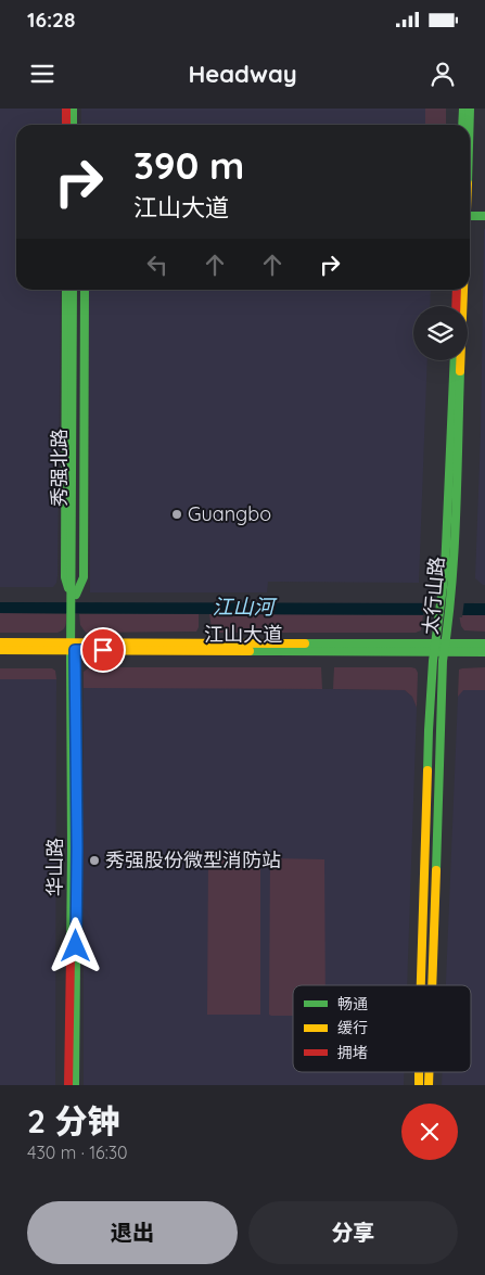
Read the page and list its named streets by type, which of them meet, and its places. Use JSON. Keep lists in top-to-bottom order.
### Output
{
  "streets": {
    "street": [
      "秀强北路",
      "太行山路",
      "江山大道",
      "华山路"
    ]
  },
  "crossings": [
    ["秀强北路", "江山大道"],
    ["秀强北路", "华山路"],
    ["太行山路", "江山大道"],
    ["江山大道", "华山路"]
  ],
  "water": ["江山河"],
  "places": ["Guangbo", "秀强股份微型消防站"],
  "legend": ["畅通", "缓行", "拥堵"],
  "page": {
    "status": "16:28",
    "header": "Headway",
    "turn": ["390 m", "江山大道"],
    "heading": ["2 分钟", "430 m · 16:30"],
    "buttons": ["退出", "分享"]
  }
}
